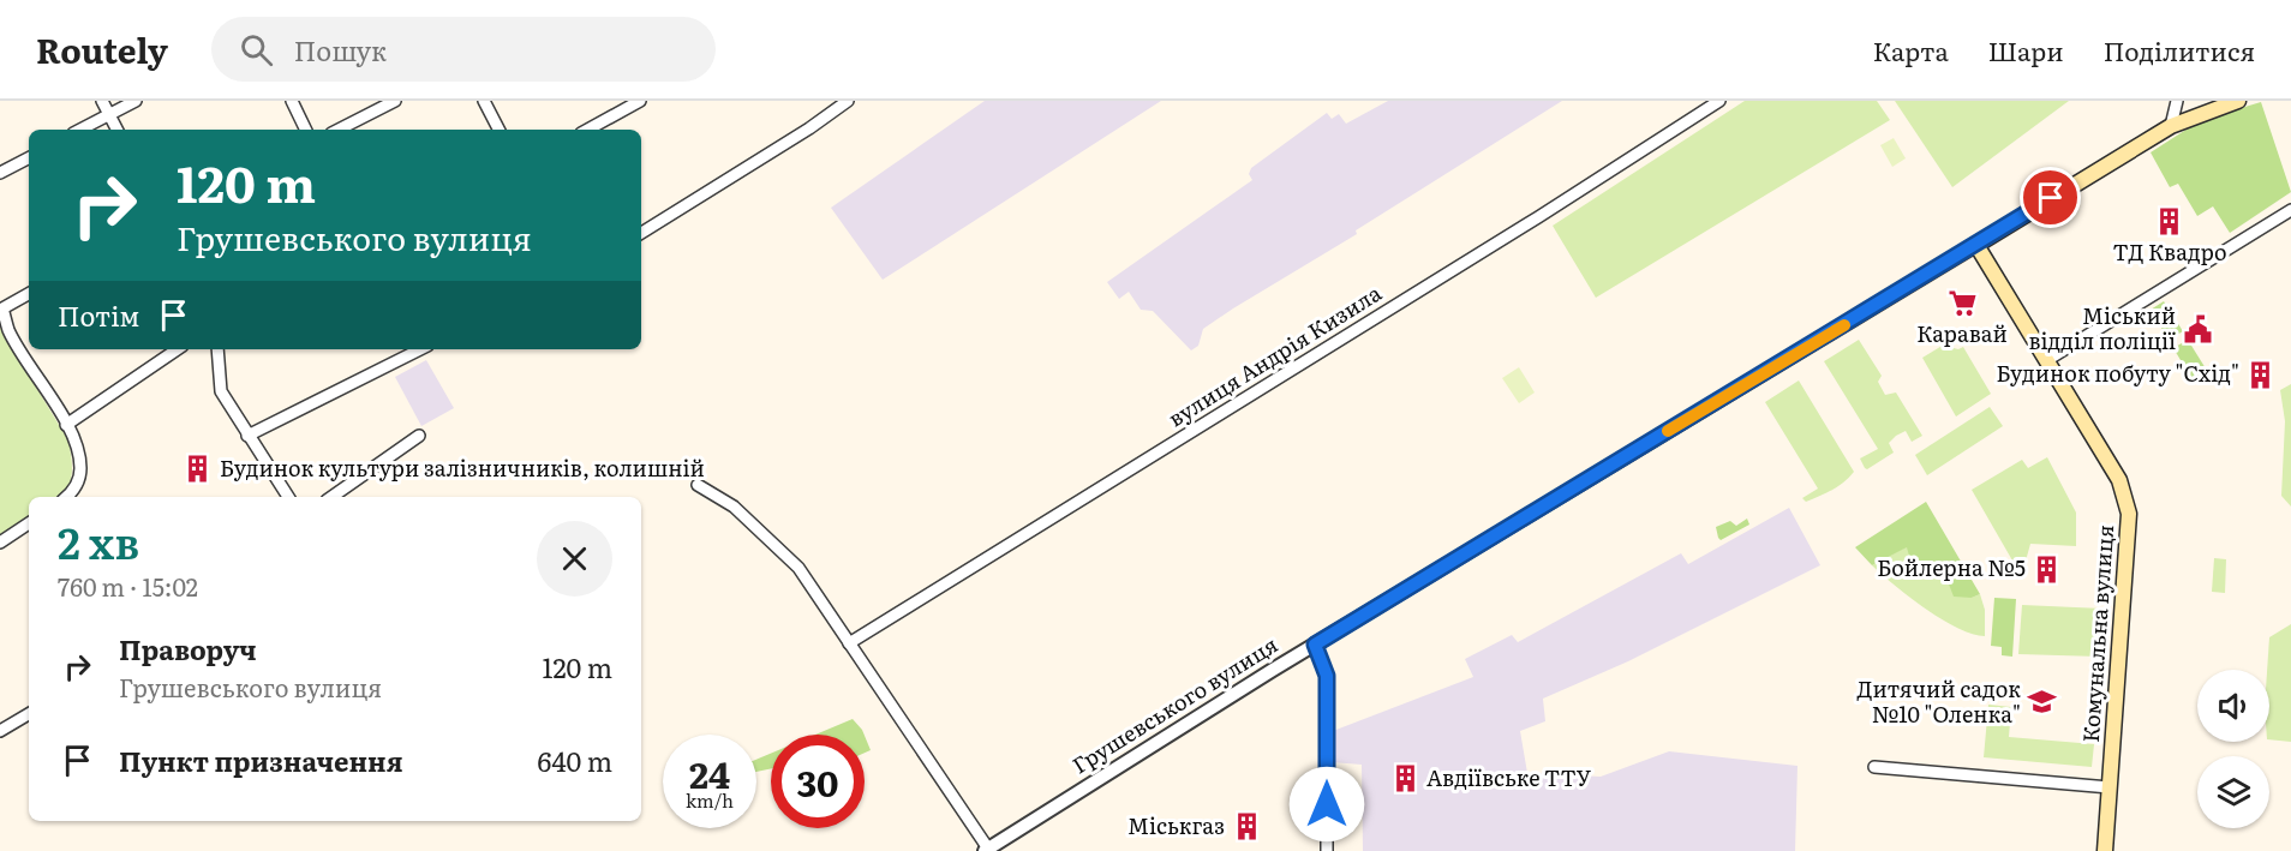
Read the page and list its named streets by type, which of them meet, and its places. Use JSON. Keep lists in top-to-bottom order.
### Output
{
  "streets": {
    "main road": ["Комунальна вулиця", "Грушевського вулиця"],
    "street": ["вулиця Андрія Кизила"]
  },
  "crossings": [
    ["Комунальна вулиця", "Грушевського вулиця"]
  ],
  "places": {
    "building": [
      "ТД Квадро",
      "Будинок побуту \"Схід\"",
      "Будинок культури залізничників, колишній",
      "Бойлерна №5",
      "Авдіївське ТТУ",
      "Міськгаз"
    ],
    "supermarket": ["Каравай"],
    "public building": ["Міський відділ поліції"],
    "school or university": ["Дитячий садок №10 \"Оленка\""]
  },
  "page": {
    "header": "Routely",
    "search": "Пошук",
    "nav": ["Карта", "Шари", "Поділитися"],
    "turn": ["120 m", "Грушевського вулиця"],
    "then": "Потім",
    "heading": ["2 хв", "760 m · 15:02"],
    "list": [
      {
        "name": "Праворуч",
        "note": "Грушевського вулиця",
        "value": "120 m"
      },
      {
        "name": "Пункт призначення",
        "value": "640 m"
      }
    ],
    "speed": "24 km/h",
    "limit": "30"
  }
}
